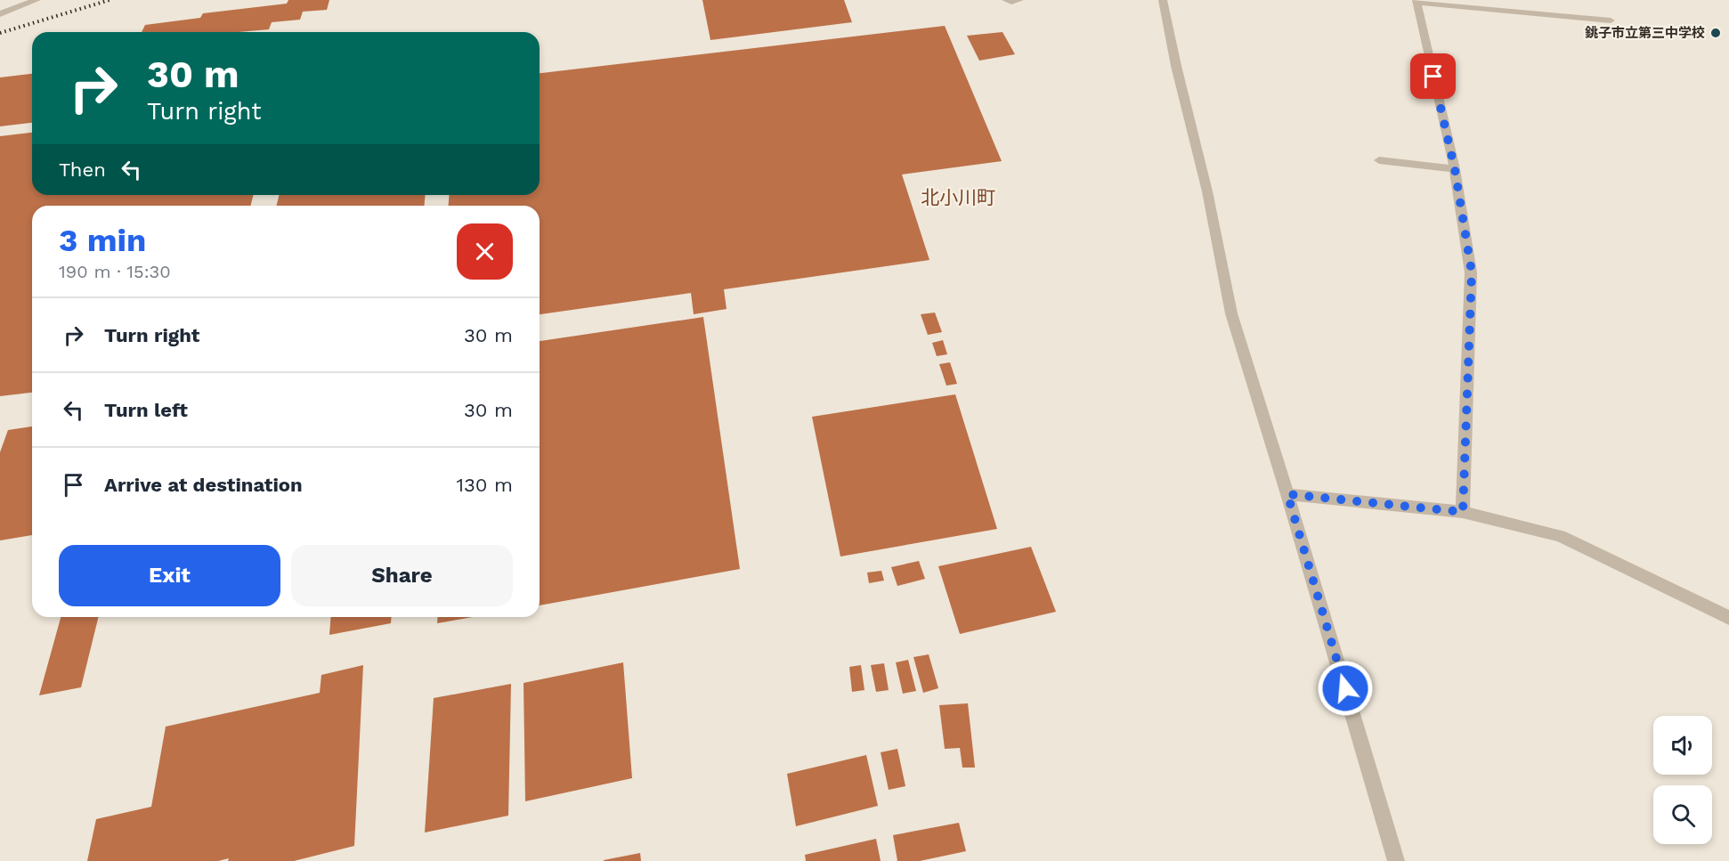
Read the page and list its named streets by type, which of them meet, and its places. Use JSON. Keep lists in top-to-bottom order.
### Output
{
  "districts": ["北小川町"],
  "places": ["銚子市立第三中学校"],
  "page": {
    "turn": ["30 m", "Turn right"],
    "then": "Then",
    "heading": ["3 min", "190 m · 15:30"],
    "list": [
      {
        "name": "Turn right",
        "value": "30 m"
      },
      {
        "name": "Turn left",
        "value": "30 m"
      },
      {
        "name": "Arrive at destination",
        "value": "130 m"
      }
    ],
    "buttons": ["Exit", "Share"]
  }
}
